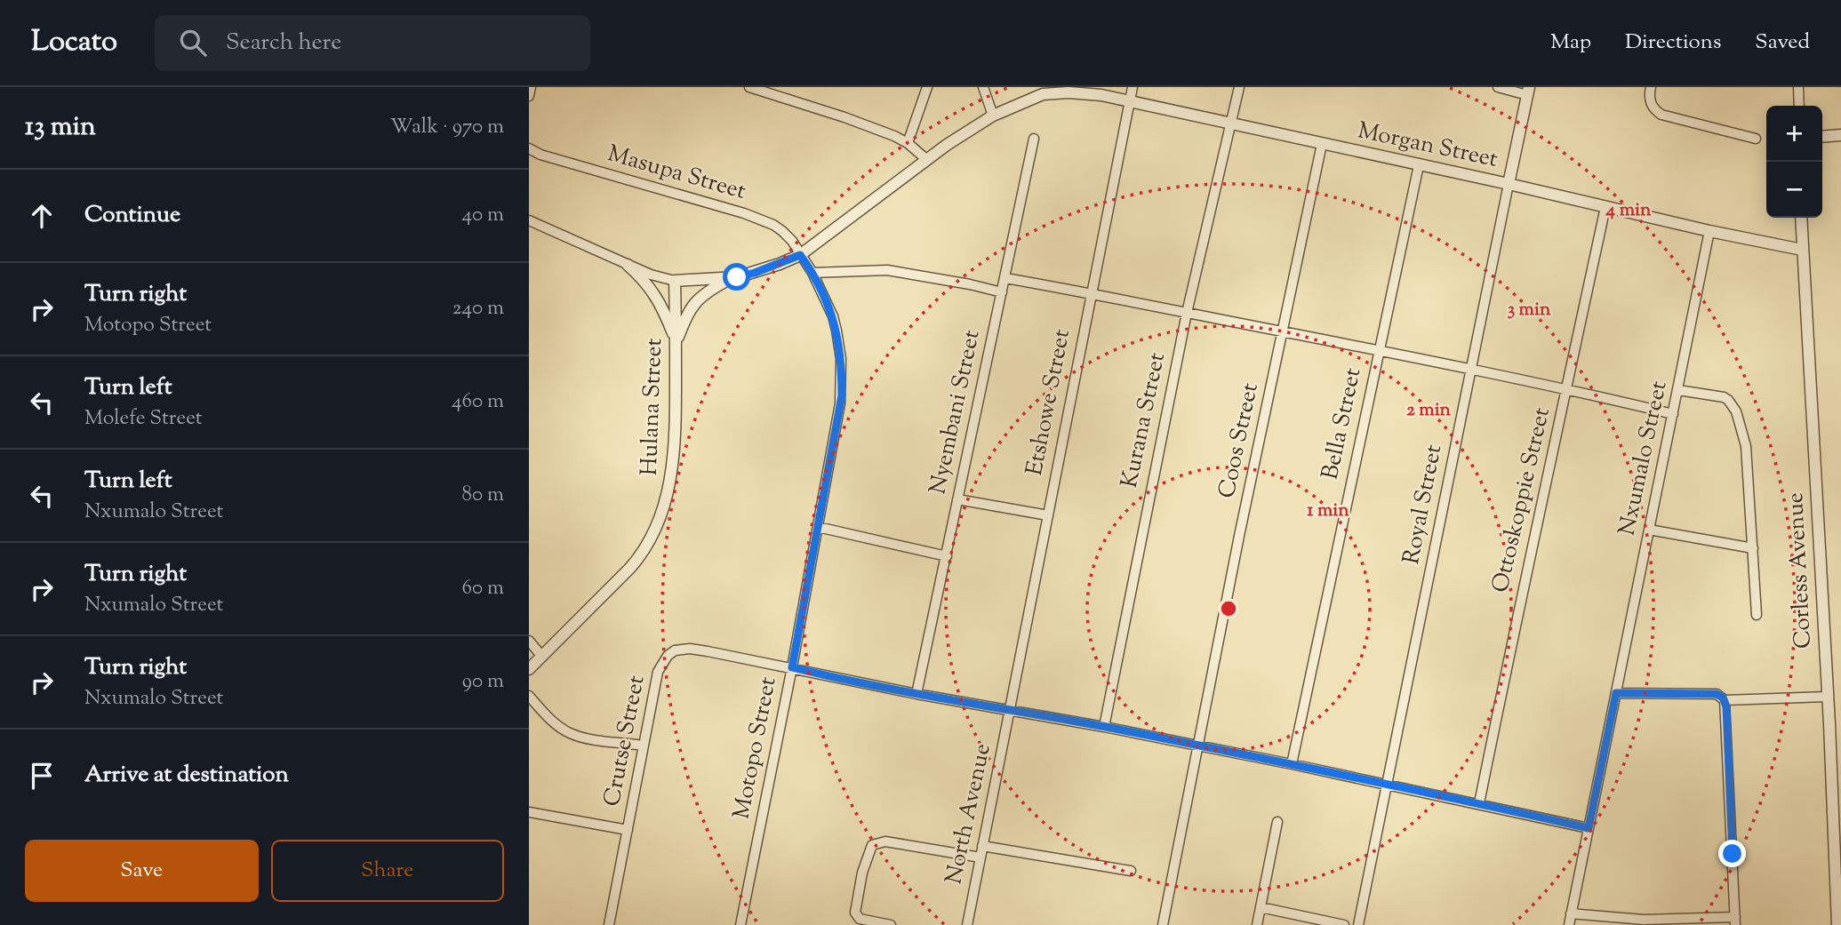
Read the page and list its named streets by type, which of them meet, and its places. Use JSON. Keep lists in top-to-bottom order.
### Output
{
  "streets": {
    "street": [
      "Morgan Street",
      "Masupa Street",
      "Etshowe Street",
      "Hulana Street",
      "Nyembani Street",
      "Kurana Street",
      "Bella Street",
      "Coos Street",
      "Nxumalo Street",
      "Ottoskoppie Street",
      "Royal Street",
      "Corless Avenue",
      "Crutse Street",
      "Motopo Street",
      "North Avenue"
    ]
  },
  "crossings": [
    ["Morgan Street", "Etshowe Street"],
    ["Morgan Street", "Kurana Street"],
    ["Morgan Street", "Bella Street"],
    ["Morgan Street", "Coos Street"],
    ["Morgan Street", "Nxumalo Street"],
    ["Morgan Street", "Ottoskoppie Street"],
    ["Morgan Street", "Royal Street"],
    ["Morgan Street", "Corless Avenue"],
    ["Masupa Street", "Motopo Street"],
    ["Etshowe Street", "North Avenue"],
    ["Crutse Street", "Motopo Street"]
  ],
  "page": {
    "header": "Locato",
    "search": "Search here",
    "nav": ["Map", "Directions", "Saved"],
    "heading": ["13 min", "Walk · 970 m"],
    "map_buttons": ["+", "−"],
    "list": [
      ["Continue", "40 m"],
      ["Turn right", "Motopo Street", "240 m"],
      ["Turn left", "Molefe Street", "460 m"],
      ["Turn left", "Nxumalo Street", "80 m"],
      ["Turn right", "Nxumalo Street", "60 m"],
      ["Turn right", "Nxumalo Street", "90 m"],
      "Arrive at destination"
    ],
    "buttons": ["Save", "Share"]
  },
  "rings": [
    "4 min",
    "3 min",
    "2 min",
    "1 min"
  ]
}
